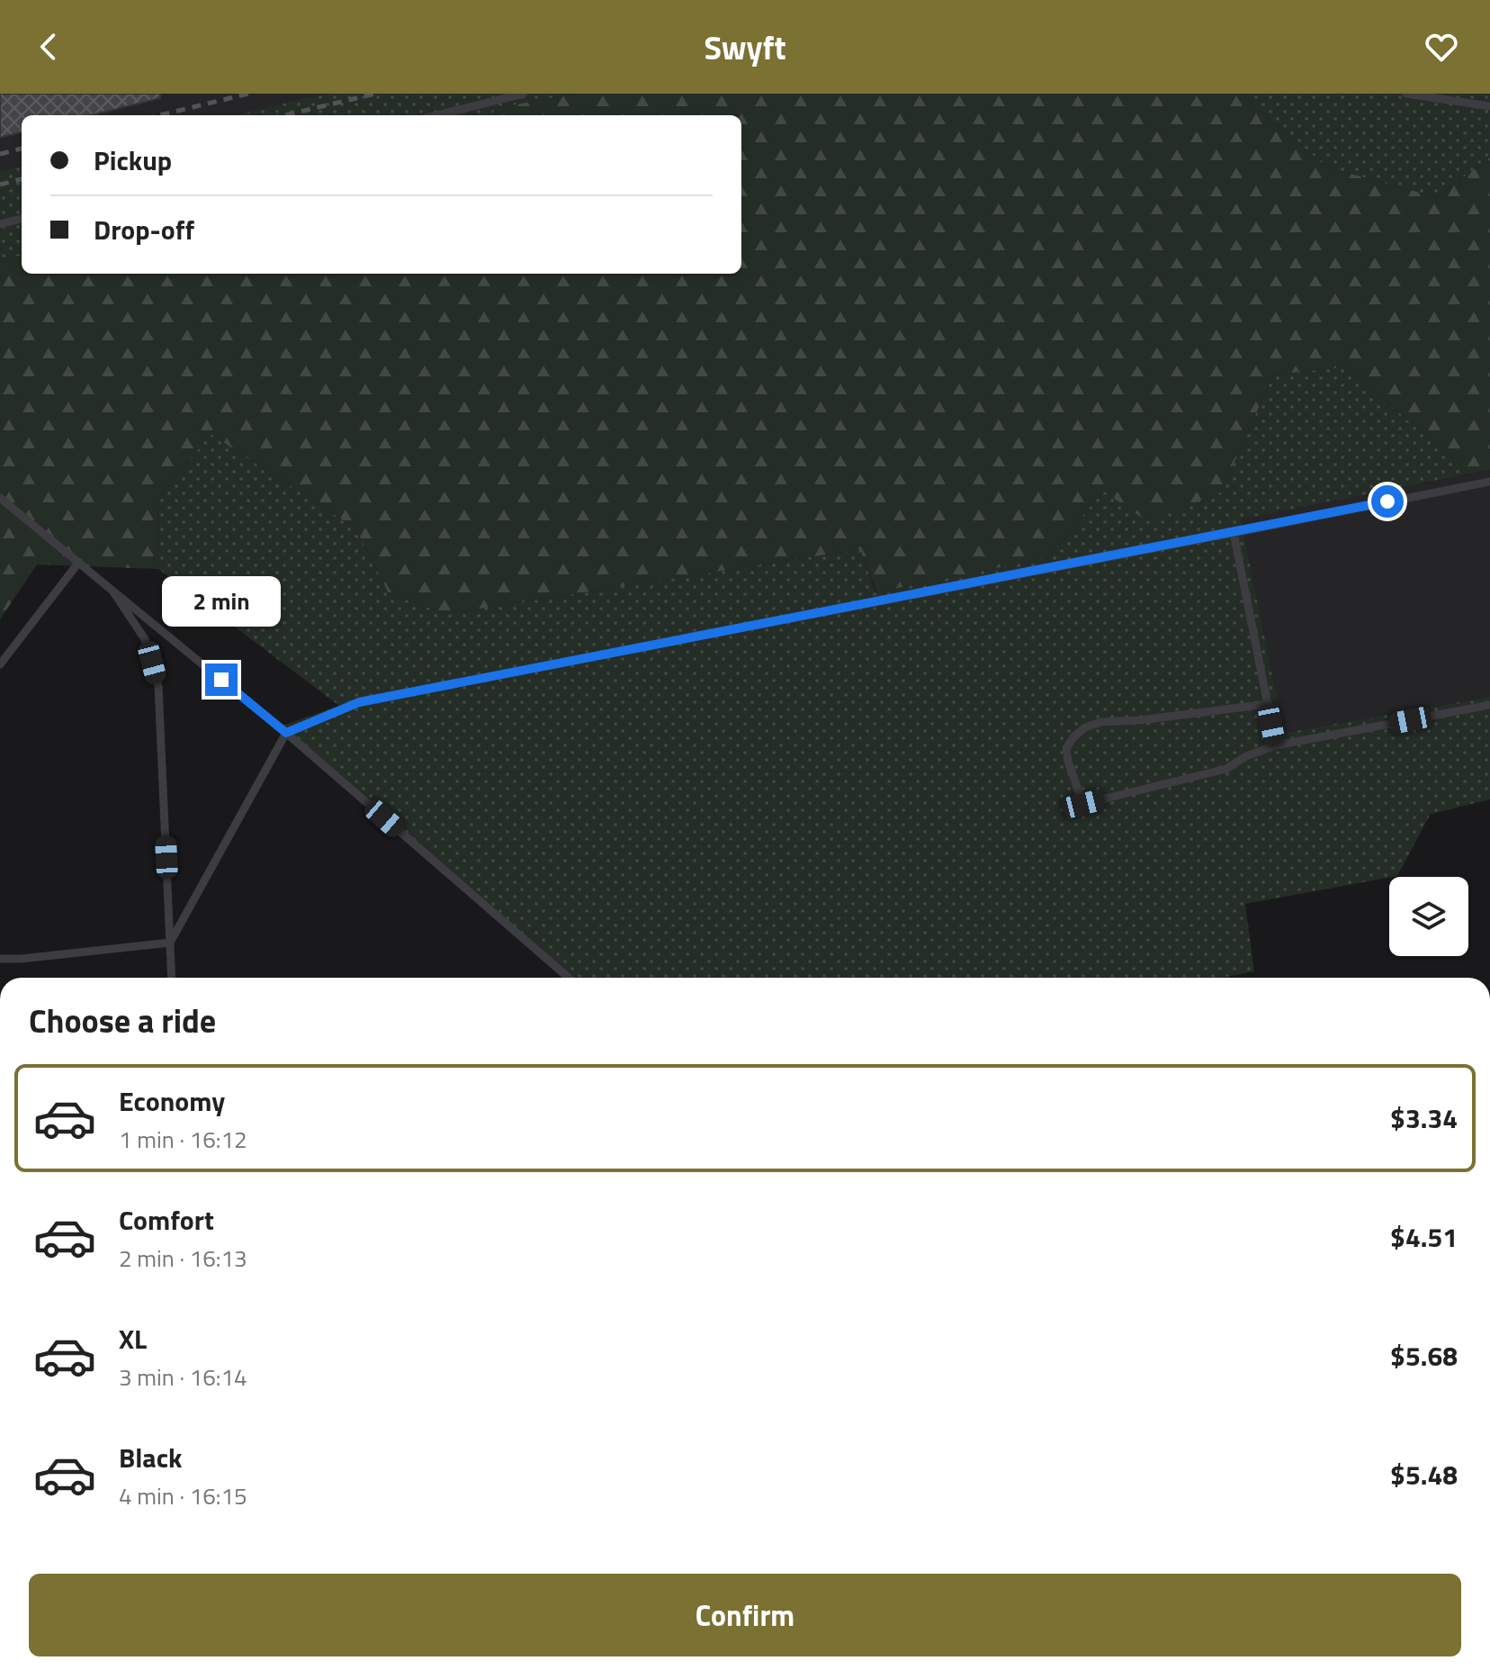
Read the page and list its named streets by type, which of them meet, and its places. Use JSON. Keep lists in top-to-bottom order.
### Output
{
  "page": {
    "header": "Swyft",
    "banner": ["Pickup", "Drop-off"],
    "bubble": "2 min",
    "heading": "Choose a ride",
    "list": [
      {
        "name": "Economy",
        "note": "1 min · 16:12",
        "value": "$3.34"
      },
      {
        "name": "Comfort",
        "note": "2 min · 16:13",
        "value": "$4.51"
      },
      {
        "name": "XL",
        "note": "3 min · 16:14",
        "value": "$5.68"
      },
      {
        "name": "Black",
        "note": "4 min · 16:15",
        "value": "$5.48"
      }
    ],
    "buttons": "Confirm"
  }
}
